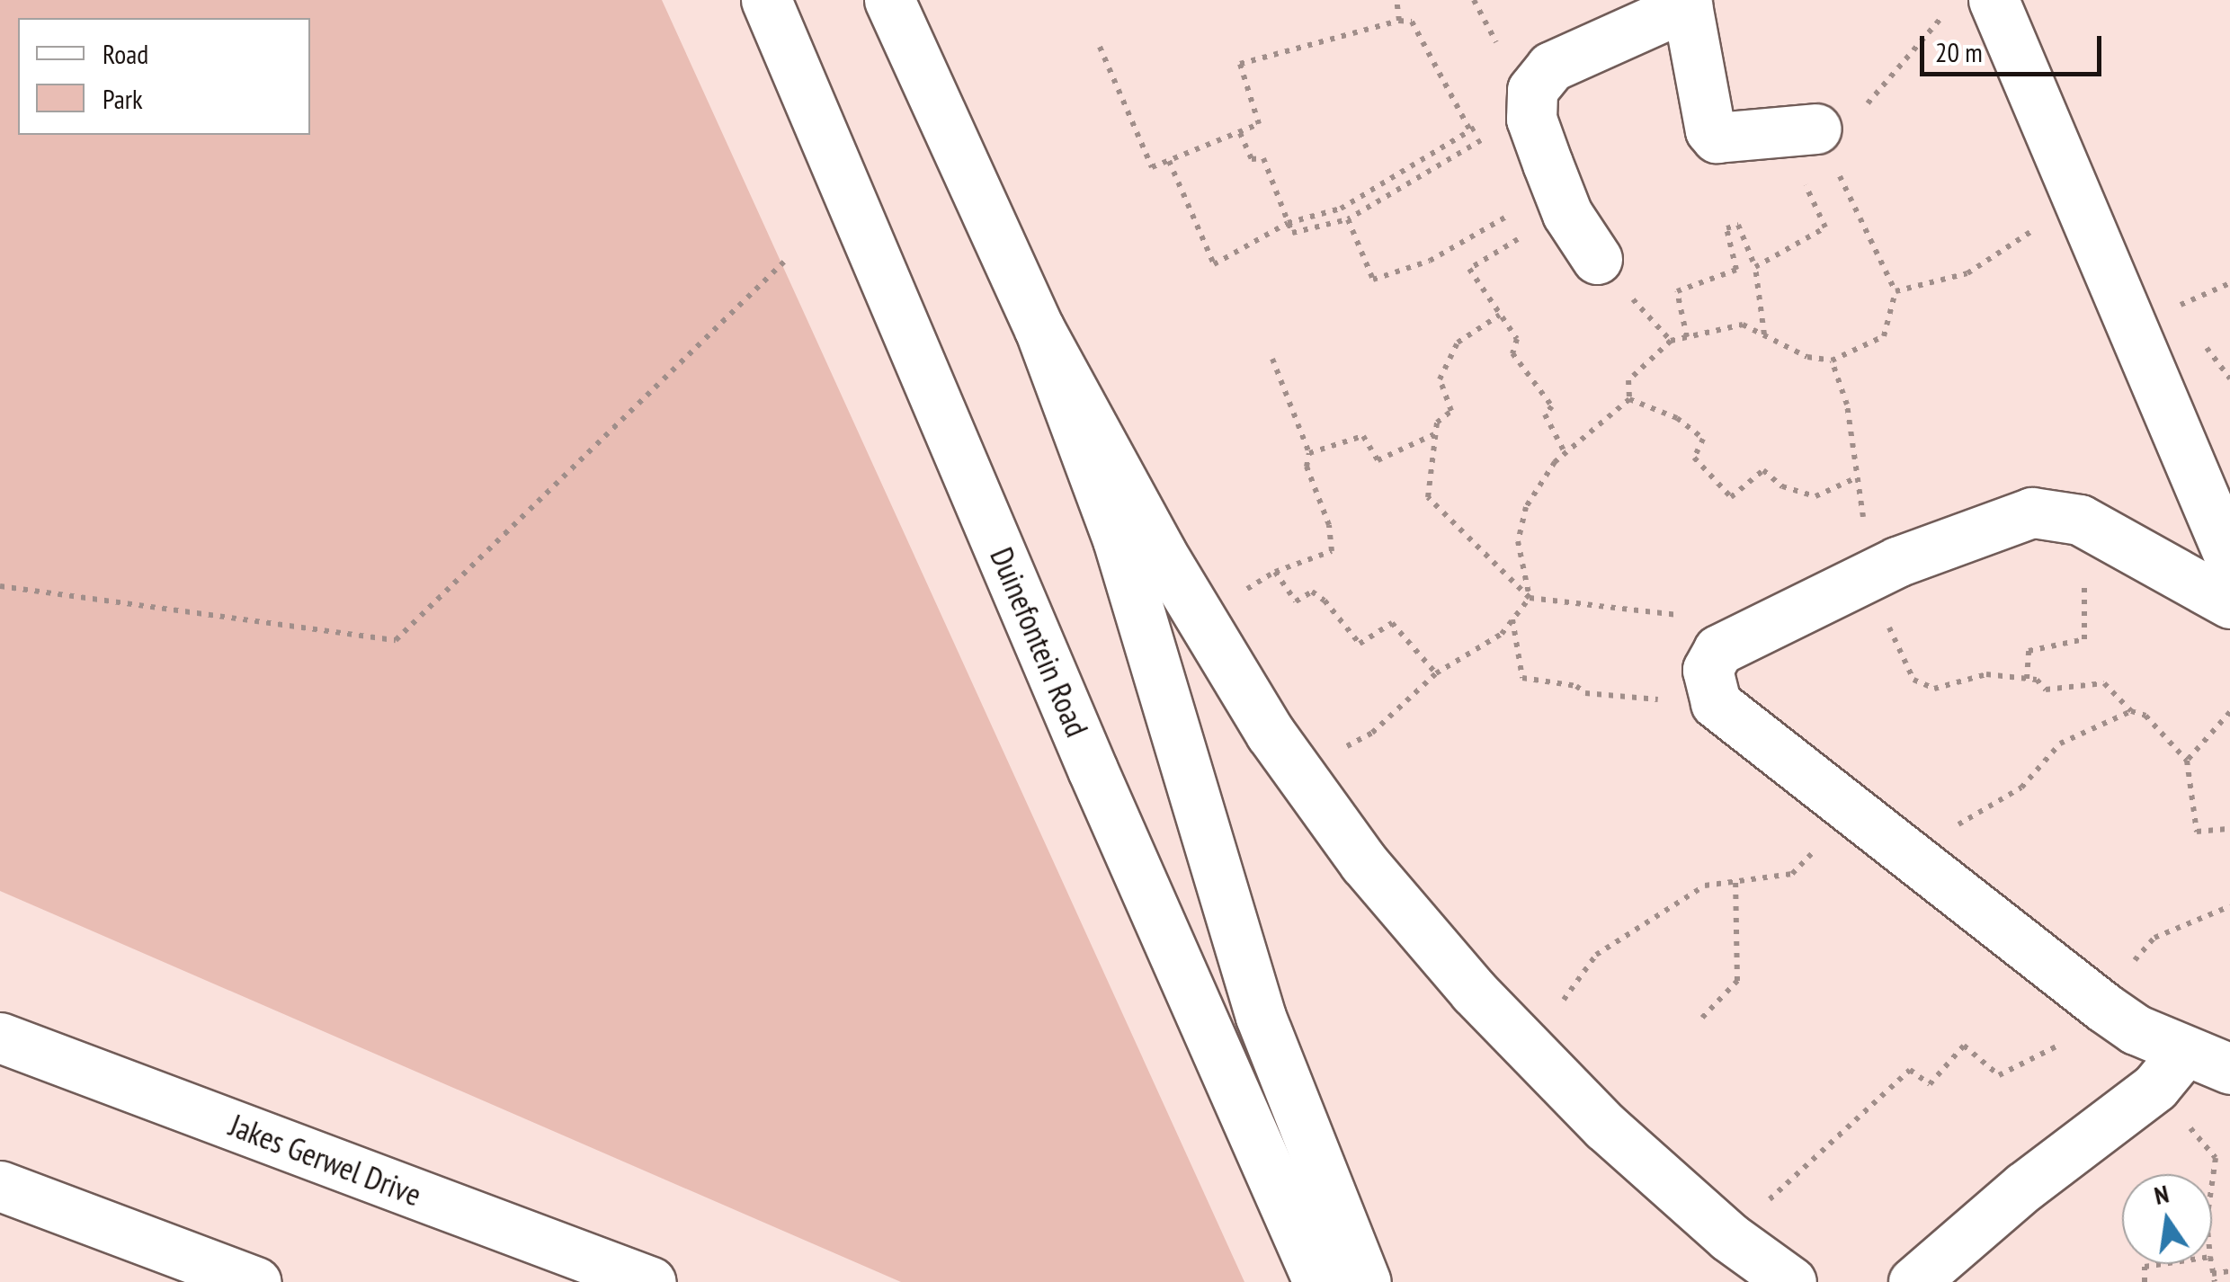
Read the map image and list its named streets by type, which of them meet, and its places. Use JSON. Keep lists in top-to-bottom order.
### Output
{
  "streets": {
    "main road": ["Duinefontein Road", "Jakes Gerwel Drive"]
  },
  "legend": ["Road", "Park"],
  "scale_bar": "20 m",
  "north": "top"
}
